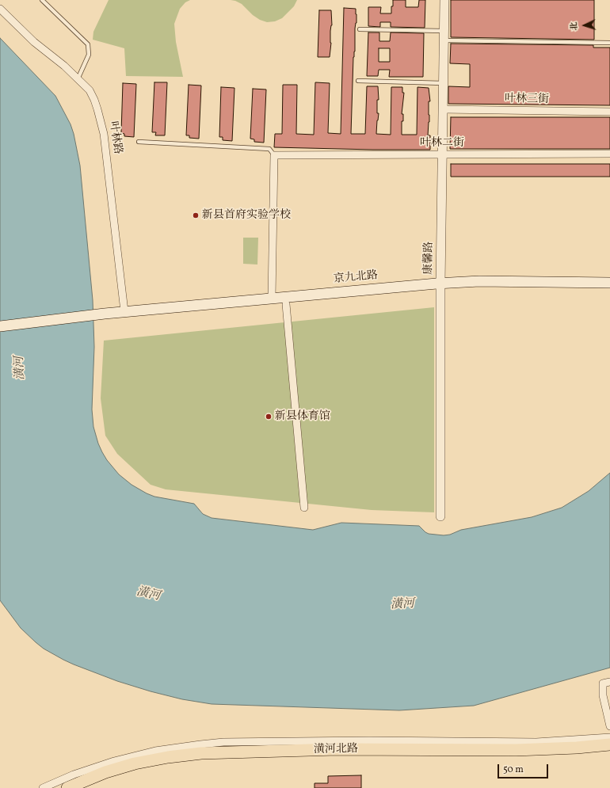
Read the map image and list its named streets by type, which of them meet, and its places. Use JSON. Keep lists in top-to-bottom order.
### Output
{
  "streets": {
    "main road": ["京九北路", "潢河北路"],
    "street": [
      "叶林三街",
      "叶林路",
      "叶林二街",
      "康馨路"
    ]
  },
  "crossings": [
    ["叶林三街", "康馨路"],
    ["叶林路", "京九北路"],
    ["叶林二街", "康馨路"],
    ["康馨路", "京九北路"]
  ],
  "water": ["潢河"],
  "places": ["新县首府实验学校", "新县体育馆"],
  "scale_bar": "50 m",
  "north": "left"
}
